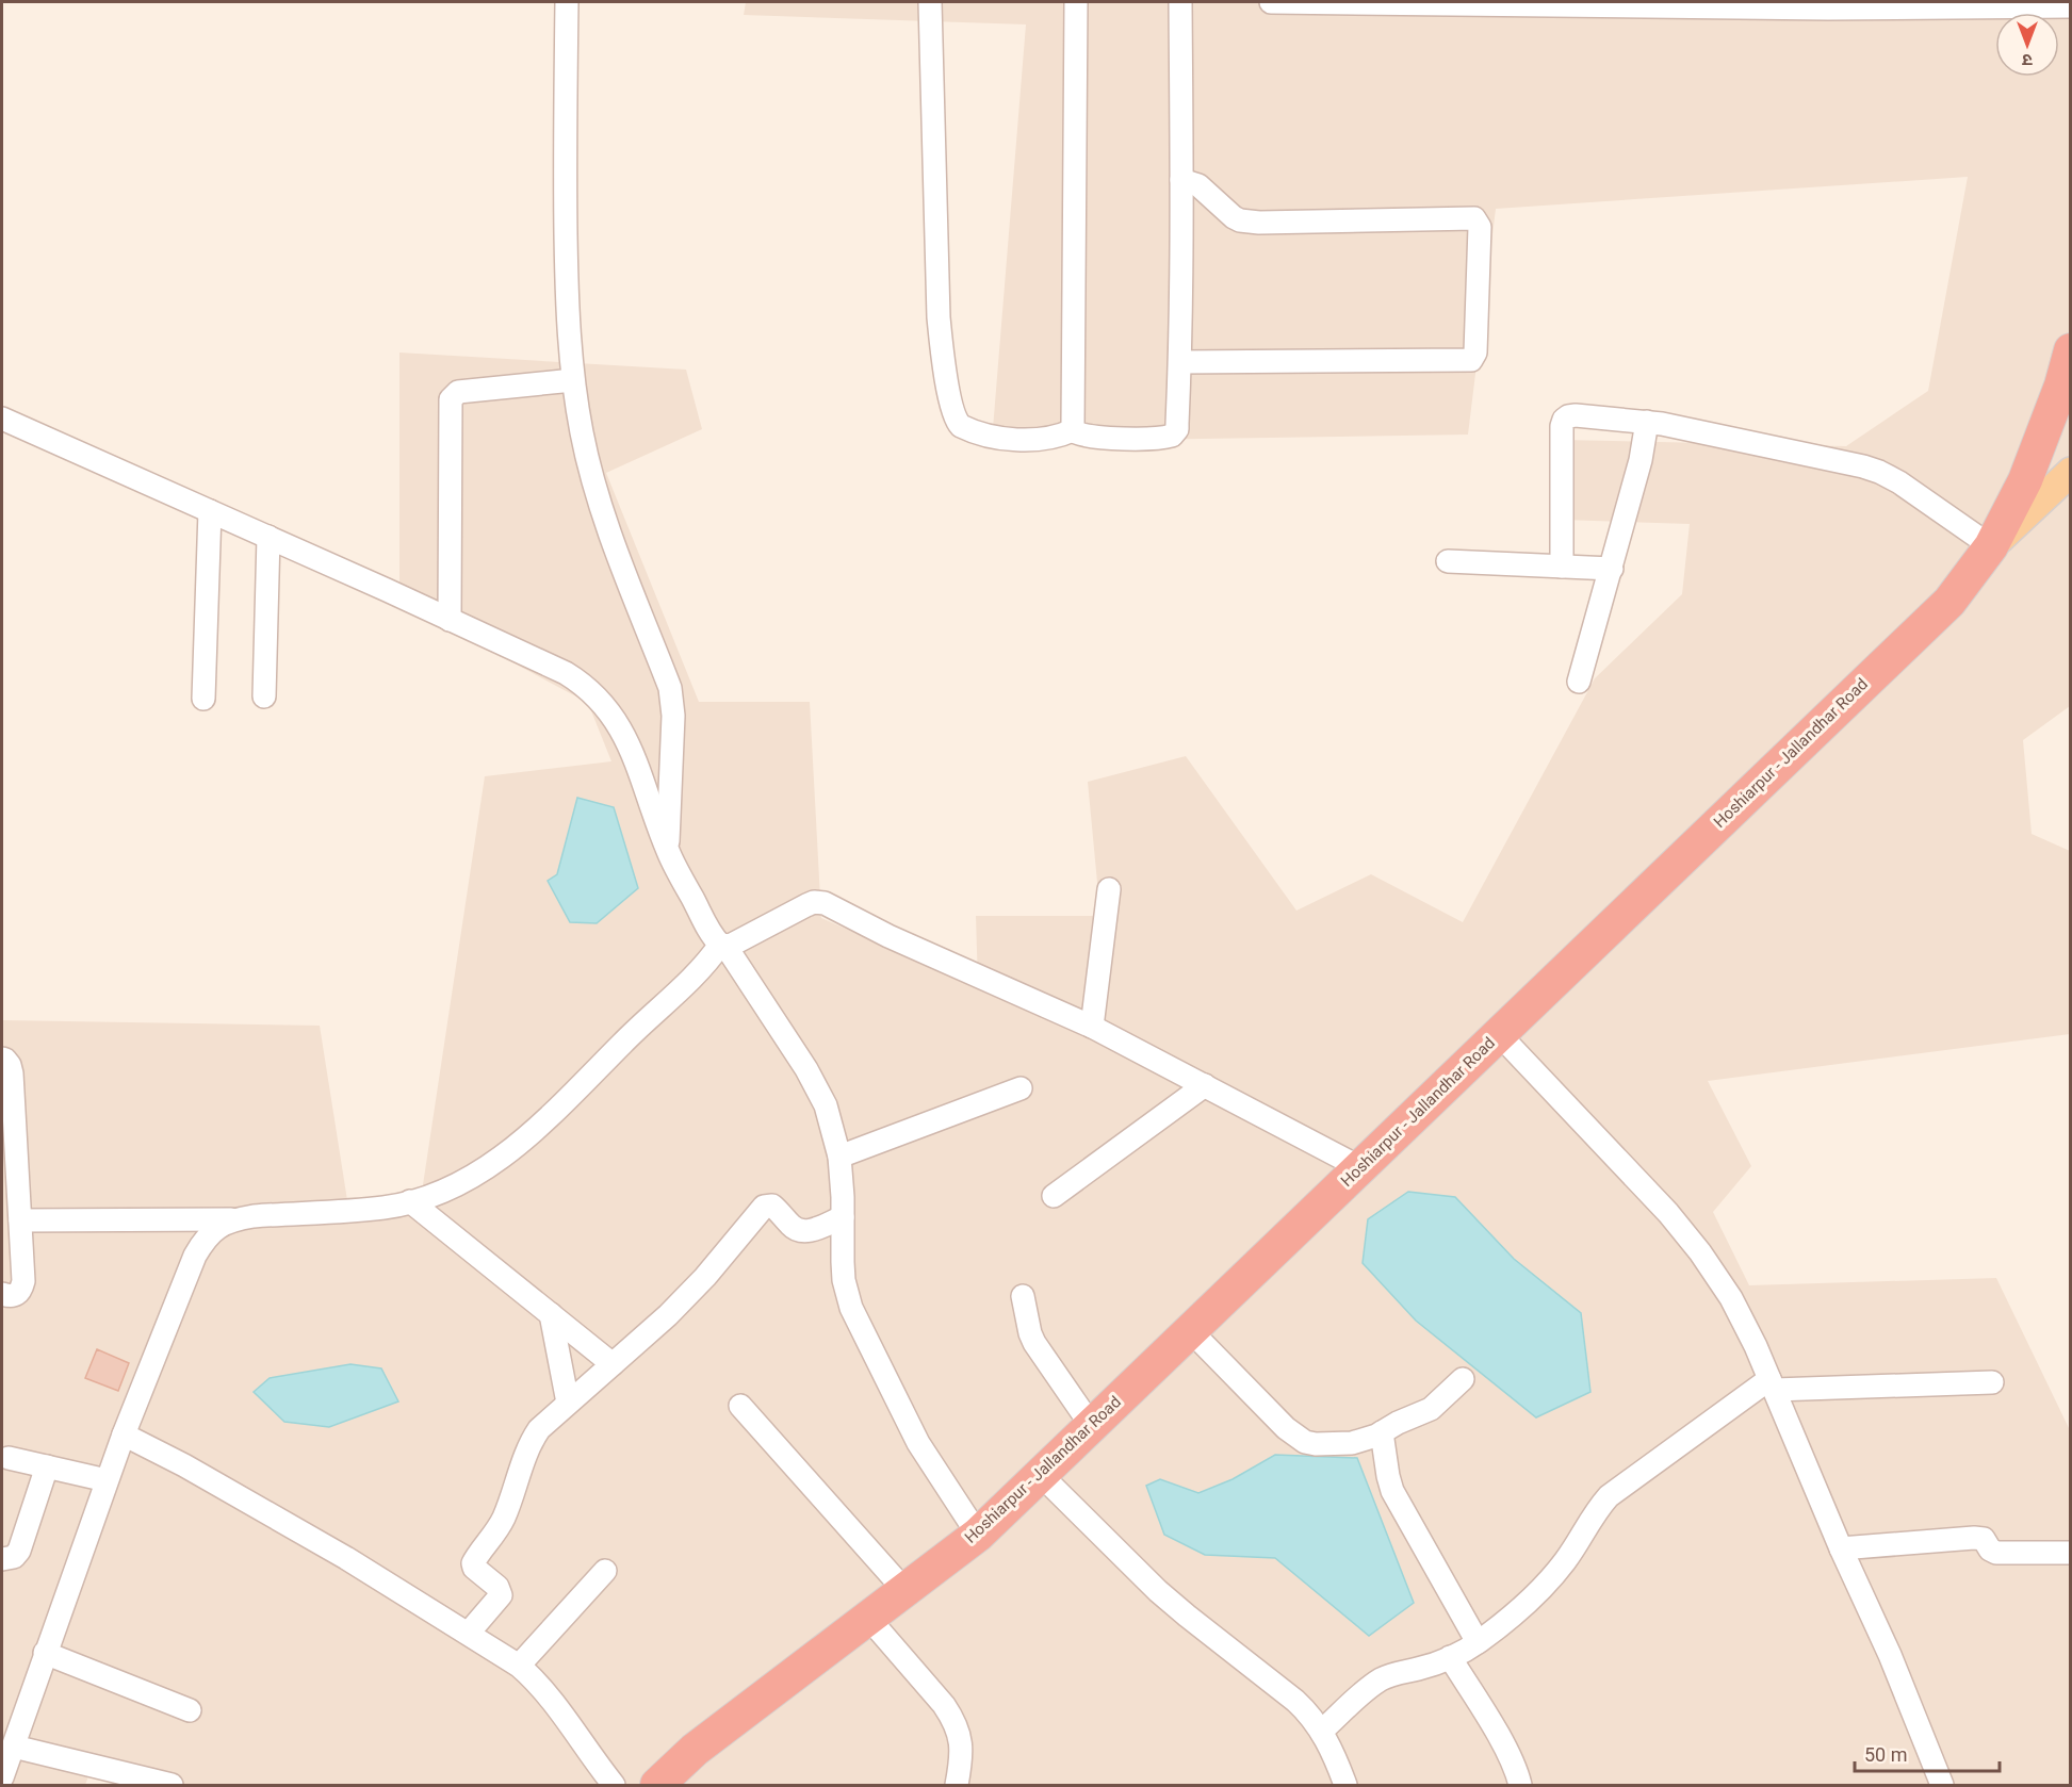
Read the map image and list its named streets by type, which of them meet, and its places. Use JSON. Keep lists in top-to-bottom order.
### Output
{
  "streets": {
    "highway": ["Hoshiarpur - Jallandhar Road"]
  },
  "scale_bar": "50 m",
  "north": "bottom"
}
